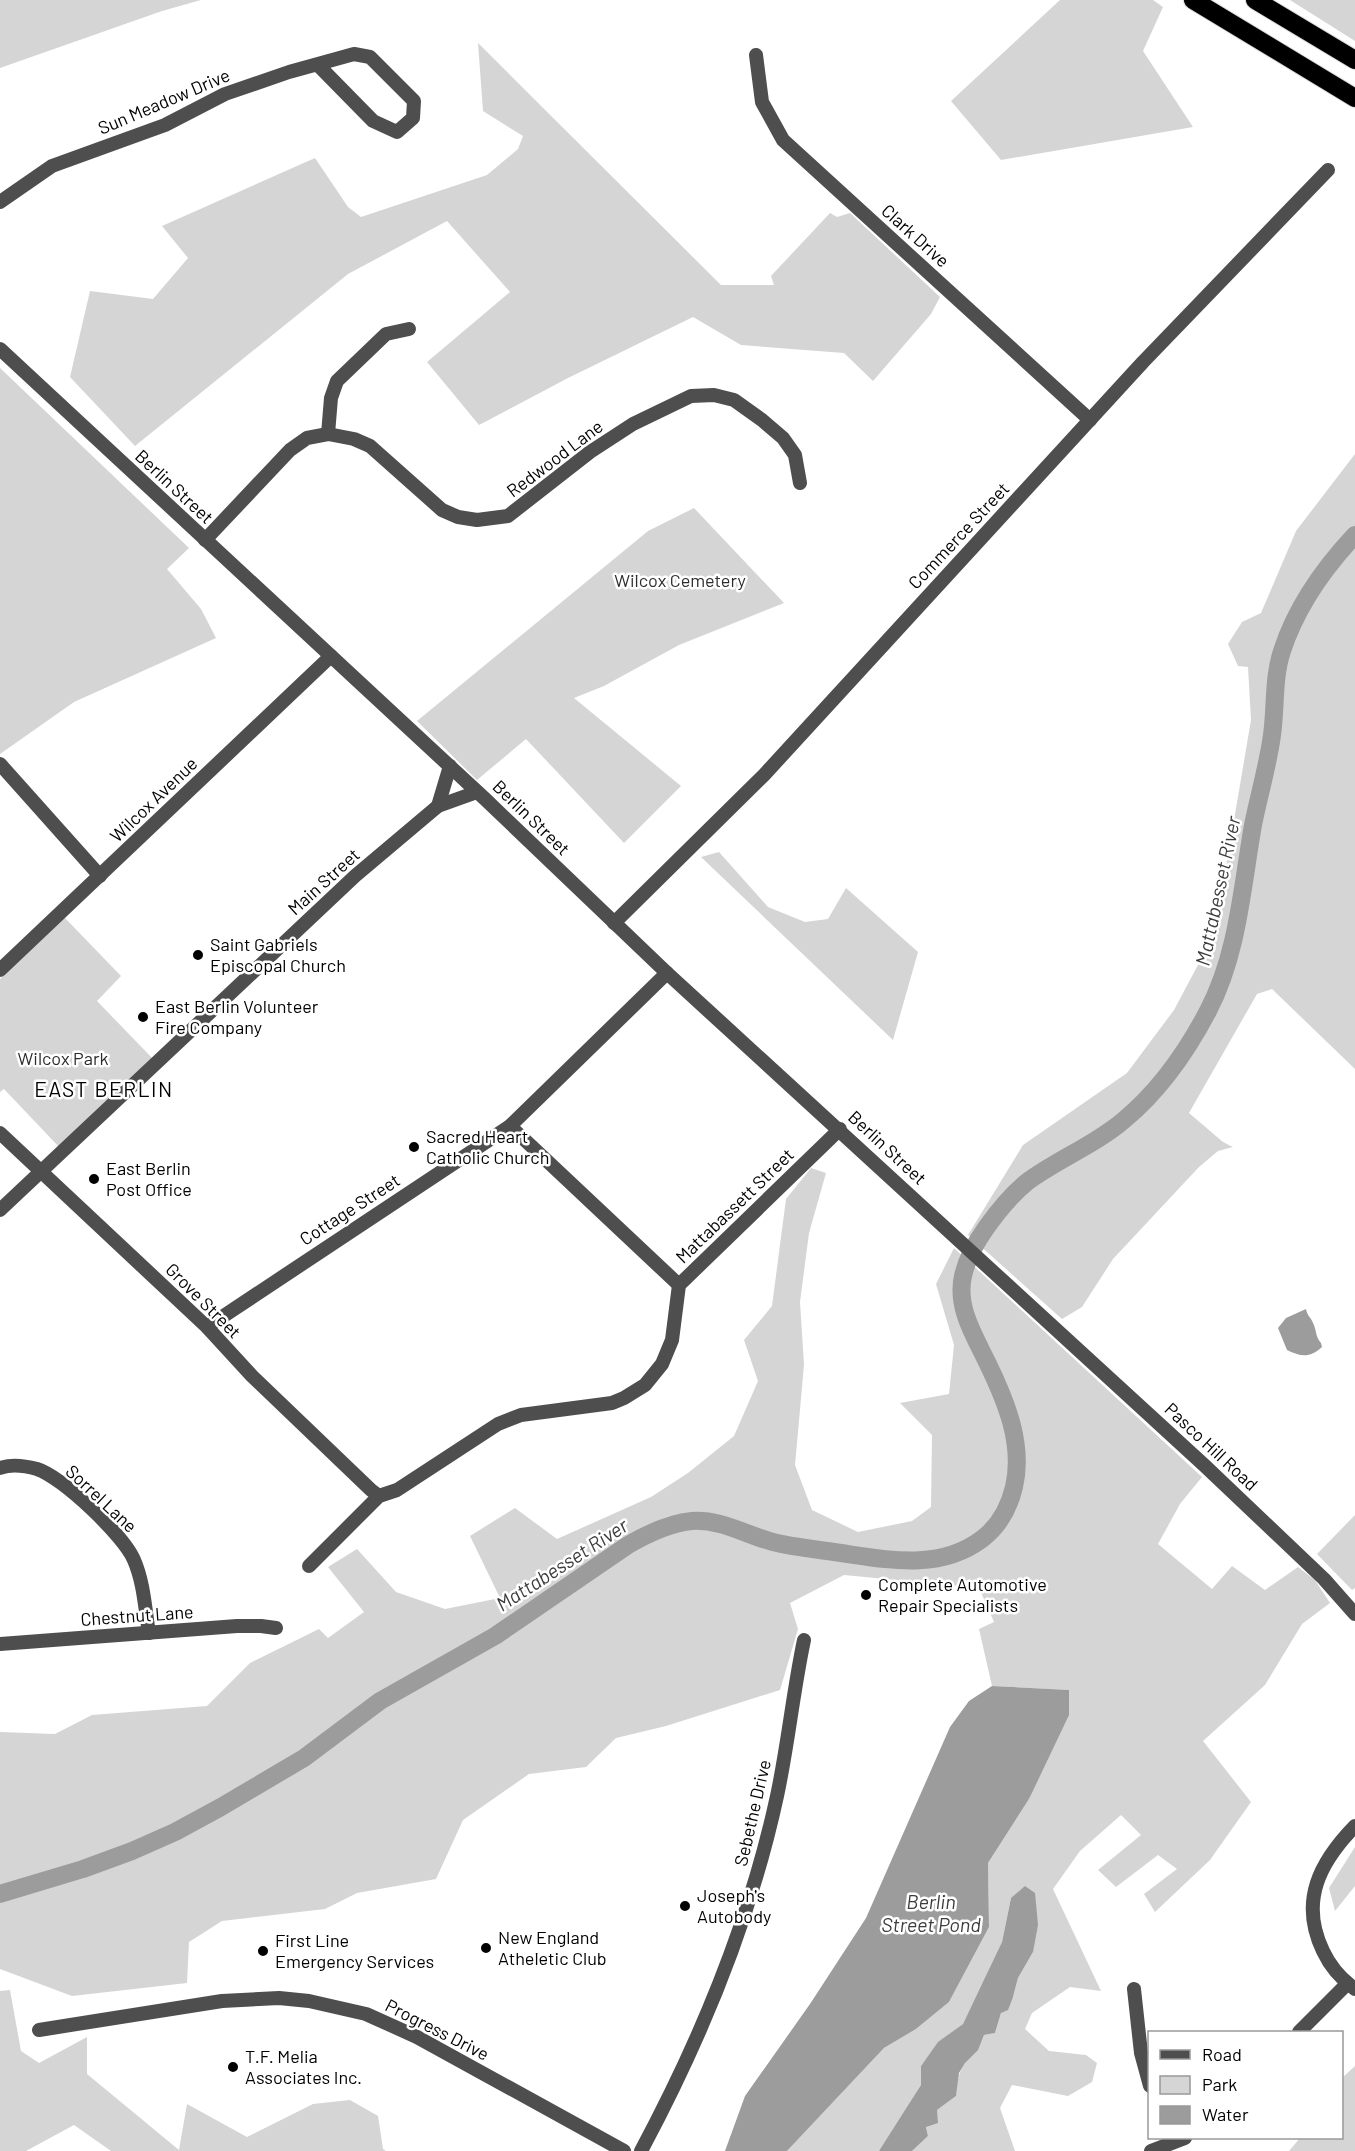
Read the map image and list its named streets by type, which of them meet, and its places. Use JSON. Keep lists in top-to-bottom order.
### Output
{
  "streets": {
    "street": [
      "Sun Meadow Drive",
      "Clark Drive",
      "Redwood Lane",
      "Berlin Street",
      "Commerce Street",
      "Wilcox Avenue",
      "Main Street",
      "Mattabassett Street",
      "Cottage Street",
      "Grove Street",
      "Pasco Hill Road",
      "Sorrel Lane",
      "Chestnut Lane",
      "Sebethe Drive",
      "Progress Drive"
    ]
  },
  "crossings": [
    ["Clark Drive", "Commerce Street"],
    ["Berlin Street", "Commerce Street"],
    ["Berlin Street", "Wilcox Avenue"],
    ["Berlin Street", "Main Street"],
    ["Berlin Street", "Mattabassett Street"],
    ["Berlin Street", "Cottage Street"],
    ["Berlin Street", "Pasco Hill Road"],
    ["Main Street", "Grove Street"],
    ["Mattabassett Street", "Grove Street"],
    ["Cottage Street", "Grove Street"],
    ["Sorrel Lane", "Chestnut Lane"]
  ],
  "districts": ["EAST BERLIN"],
  "water": ["Mattabesset River", "Berlin Street Pond"],
  "parks": ["Wilcox Cemetery", "Wilcox Park"],
  "places": [
    "Saint Gabriels Episcopal Church",
    "East Berlin Volunteer Fire Company",
    "Sacred Heart Catholic Church",
    "East Berlin Post Office",
    "Complete Automotive Repair Specialists",
    "Joseph's Autobody",
    "New England Atheletic Club",
    "First Line Emergency Services",
    "T.F. Melia Associates Inc."
  ],
  "legend": ["Road", "Park", "Water"]
}
